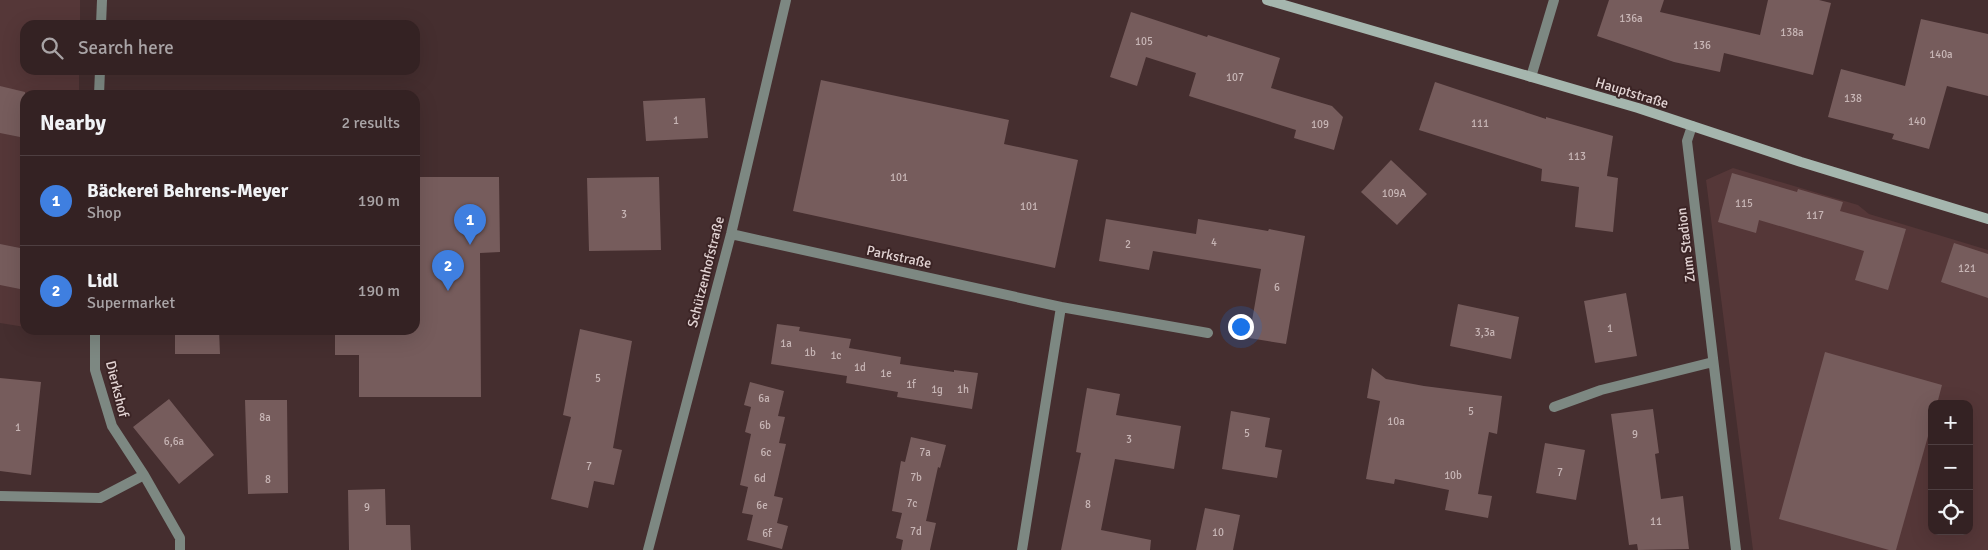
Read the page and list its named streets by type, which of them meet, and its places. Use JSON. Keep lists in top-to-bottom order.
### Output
{
  "streets": {
    "main road": ["Hauptstraße"],
    "street": [
      "Zum Stadion",
      "Parkstraße",
      "Schützenhofstraße",
      "Dierkshof"
    ]
  },
  "crossings": [
    ["Hauptstraße", "Zum Stadion"],
    ["Parkstraße", "Schützenhofstraße"]
  ],
  "house_numbers": [
    "136a",
    "138a",
    "105",
    "136",
    "140a",
    "107",
    "138",
    "1",
    "140",
    "111",
    "109",
    "113",
    "101",
    "109A",
    "115",
    "101",
    "3",
    "117",
    "4",
    "2",
    "121",
    "6",
    "1",
    "3,3a",
    "1a",
    "1b",
    "1c",
    "1d",
    "1e",
    "5",
    "1f",
    "1g",
    "1h",
    "6a",
    "5",
    "8a",
    "10a",
    "6b",
    "1",
    "5",
    "9",
    "3",
    "6,6a",
    "6c",
    "7a",
    "7",
    "7",
    "10b",
    "7b",
    "6d",
    "8",
    "7c",
    "8",
    "6e",
    "9",
    "11",
    "7d",
    "10",
    "6f"
  ],
  "page": {
    "search": "Search here",
    "heading": ["Nearby", "2 results"],
    "list": [
      {
        "mark": "1",
        "name": "Bäckerei Behrens-Meyer",
        "note": "Shop",
        "value": "190 m"
      },
      {
        "mark": "2",
        "name": "Lidl",
        "note": "Supermarket",
        "value": "190 m"
      }
    ],
    "pins": ["1", "2"],
    "map_buttons": ["+", "−"]
  }
}
